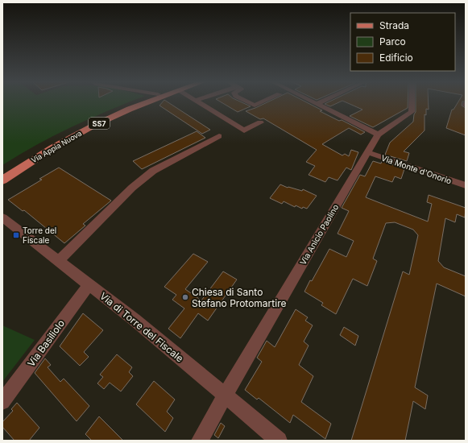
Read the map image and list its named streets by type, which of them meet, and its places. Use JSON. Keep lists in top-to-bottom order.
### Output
{
  "streets": {
    "main road": ["SS7", "Via Appia Nuova"],
    "street": [
      "Via Monte d'Onorio",
      "Via Anicio Paolino",
      "Via di Torre del Fiscale",
      "Via Basiliolo"
    ]
  },
  "crossings": [
    ["Via Monte d'Onorio", "Via Anicio Paolino"],
    ["Via Anicio Paolino", "Via di Torre del Fiscale"],
    ["Via di Torre del Fiscale", "Via Basiliolo"]
  ],
  "places": {
    "transit": ["Torre del Fiscale"],
    "other": ["Chiesa di Santo Stefano Protomartire"]
  },
  "legend": ["Strada", "Parco", "Edificio"]
}
